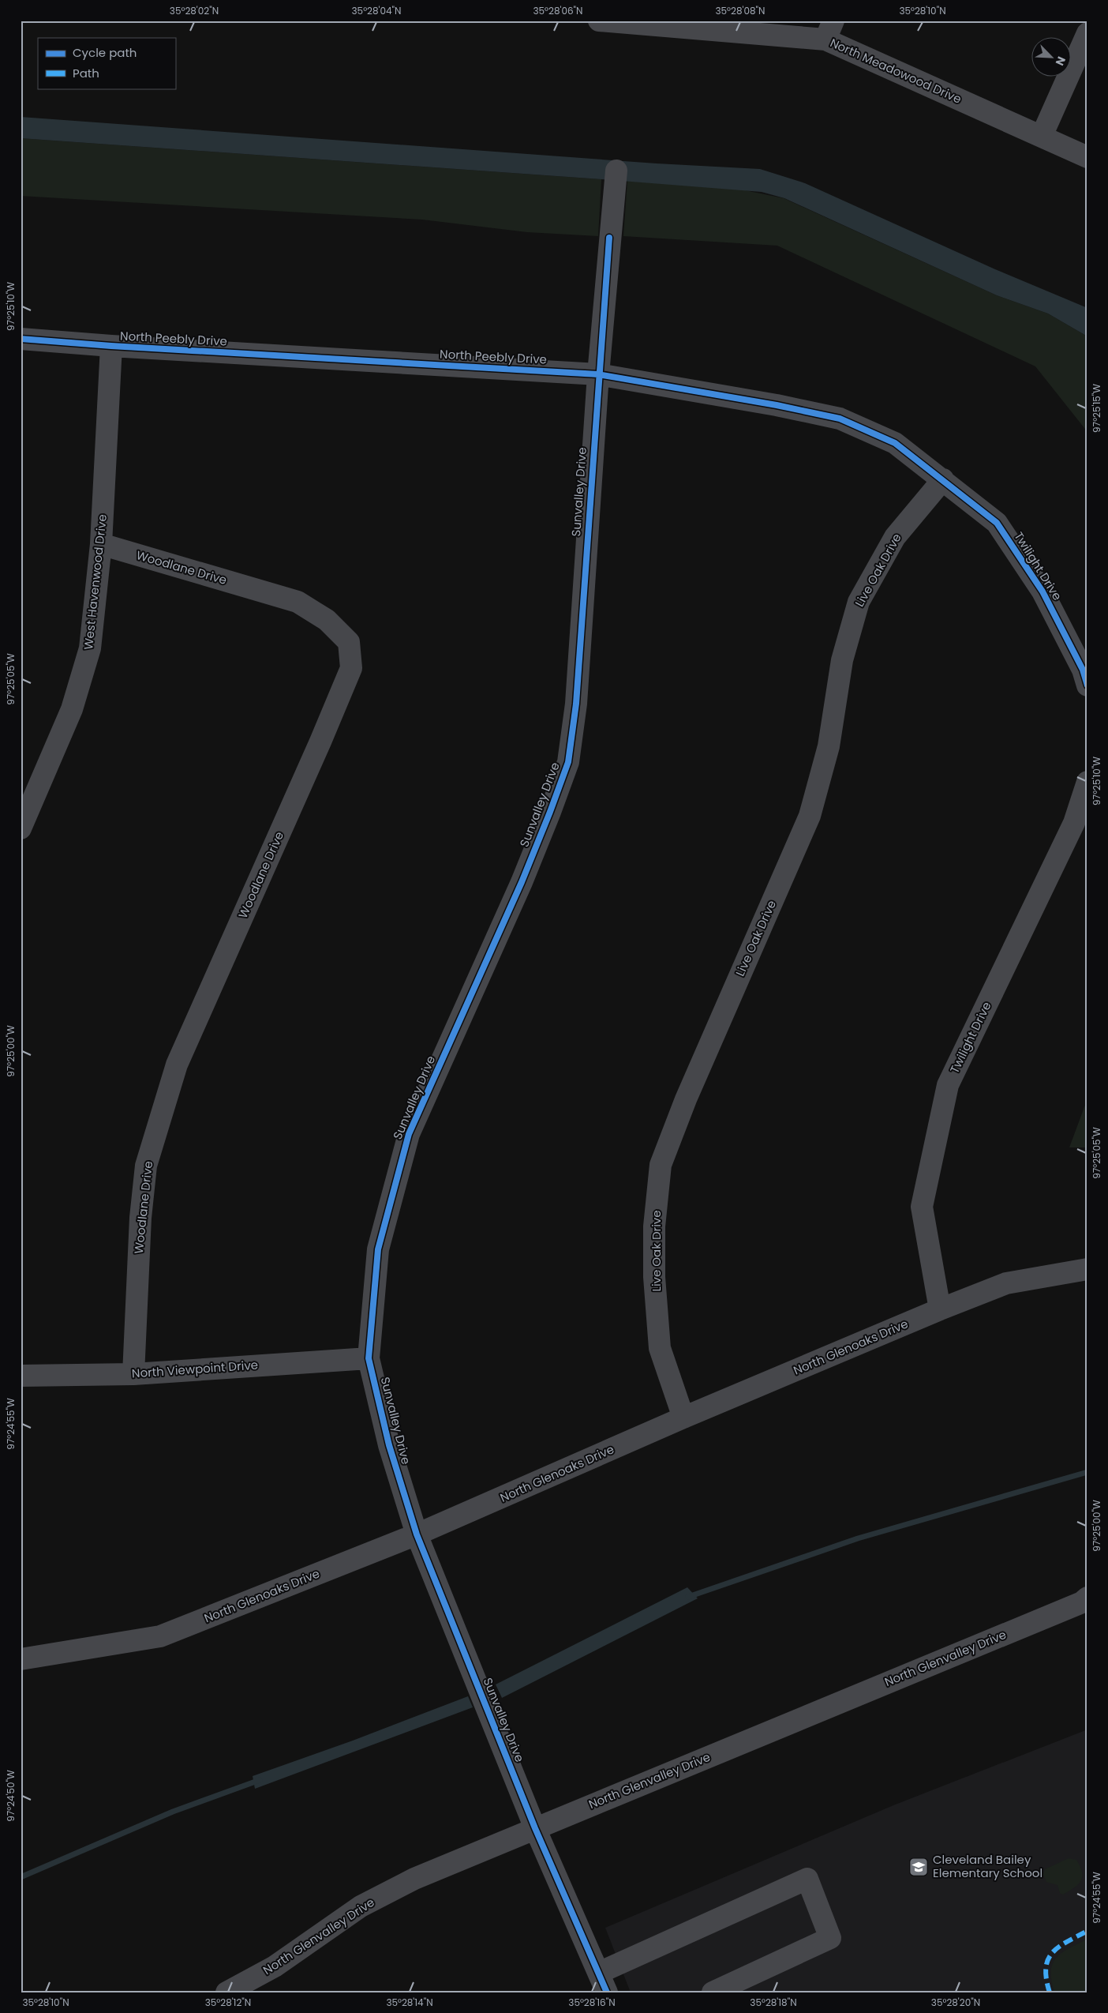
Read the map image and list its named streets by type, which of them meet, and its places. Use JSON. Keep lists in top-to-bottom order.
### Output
{
  "streets": {
    "street": [
      "North Meadowood Drive",
      "North Peebly Drive",
      "Sunvalley Drive",
      "Twilight Drive",
      "Woodlane Drive",
      "Live Oak Drive",
      "West Havenwood Drive",
      "North Glenoaks Drive",
      "North Viewpoint Drive",
      "North Glenvalley Drive"
    ]
  },
  "crossings": [
    ["North Peebly Drive", "Sunvalley Drive"],
    ["North Peebly Drive", "Twilight Drive"],
    ["North Peebly Drive", "Live Oak Drive"],
    ["North Peebly Drive", "West Havenwood Drive"],
    ["Sunvalley Drive", "North Glenoaks Drive"],
    ["Sunvalley Drive", "North Viewpoint Drive"],
    ["Sunvalley Drive", "North Glenvalley Drive"],
    ["Twilight Drive", "Live Oak Drive"],
    ["Twilight Drive", "North Glenoaks Drive"],
    ["Woodlane Drive", "West Havenwood Drive"],
    ["Woodlane Drive", "North Viewpoint Drive"],
    ["Live Oak Drive", "North Glenoaks Drive"]
  ],
  "places": {
    "school or university": ["Cleveland Bailey Elementary School"]
  },
  "legend": ["Cycle path", "Path"],
  "north": "bottom right",
  "coordinates": [
    "35°28'02\"N",
    "35°28'04\"N",
    "35°28'06\"N",
    "35°28'08\"N",
    "35°28'10\"N",
    "97°25'10\"W",
    "97°25'15\"W",
    "97°25'05\"W",
    "97°25'00\"W",
    "97°24'55\"W",
    "97°24'50\"W",
    "35°28'12\"N",
    "35°28'14\"N",
    "35°28'16\"N",
    "35°28'18\"N",
    "35°28'20\"N"
  ]
}
